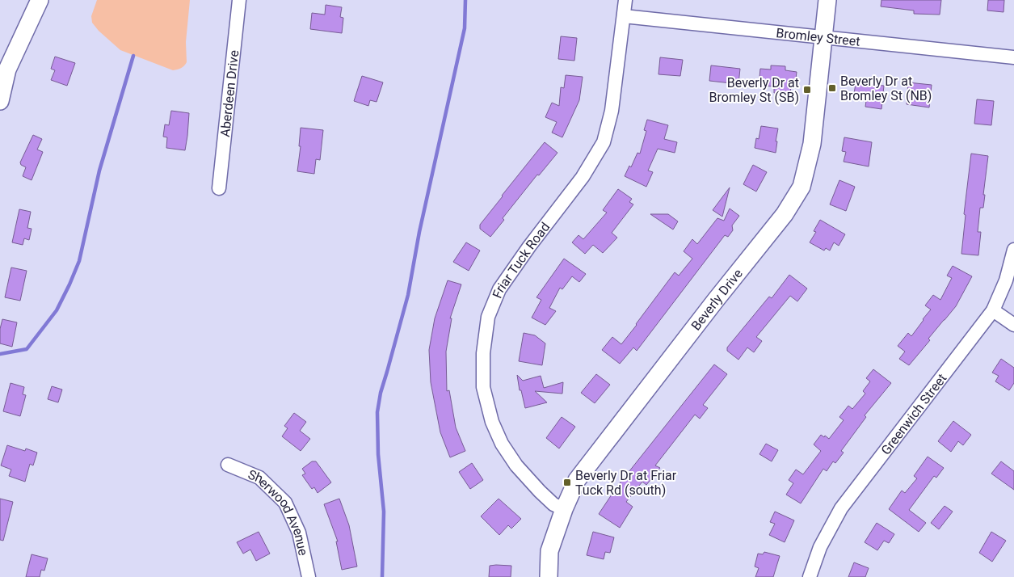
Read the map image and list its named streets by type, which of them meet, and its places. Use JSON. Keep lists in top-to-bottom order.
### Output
{
  "streets": {
    "street": [
      "Bromley Street",
      "Aberdeen Drive",
      "Friar Tuck Road",
      "Beverly Drive",
      "Greenwich Street",
      "Sherwood Avenue"
    ]
  },
  "crossings": [
    ["Bromley Street", "Friar Tuck Road"],
    ["Bromley Street", "Beverly Drive"],
    ["Friar Tuck Road", "Beverly Drive"]
  ],
  "places": {
    "transit": ["Beverly Dr at Bromley St (NB)", "Beverly Dr at Bromley St (SB)", "Beverly Dr at Friar Tuck Rd (south)"]
  }
}
